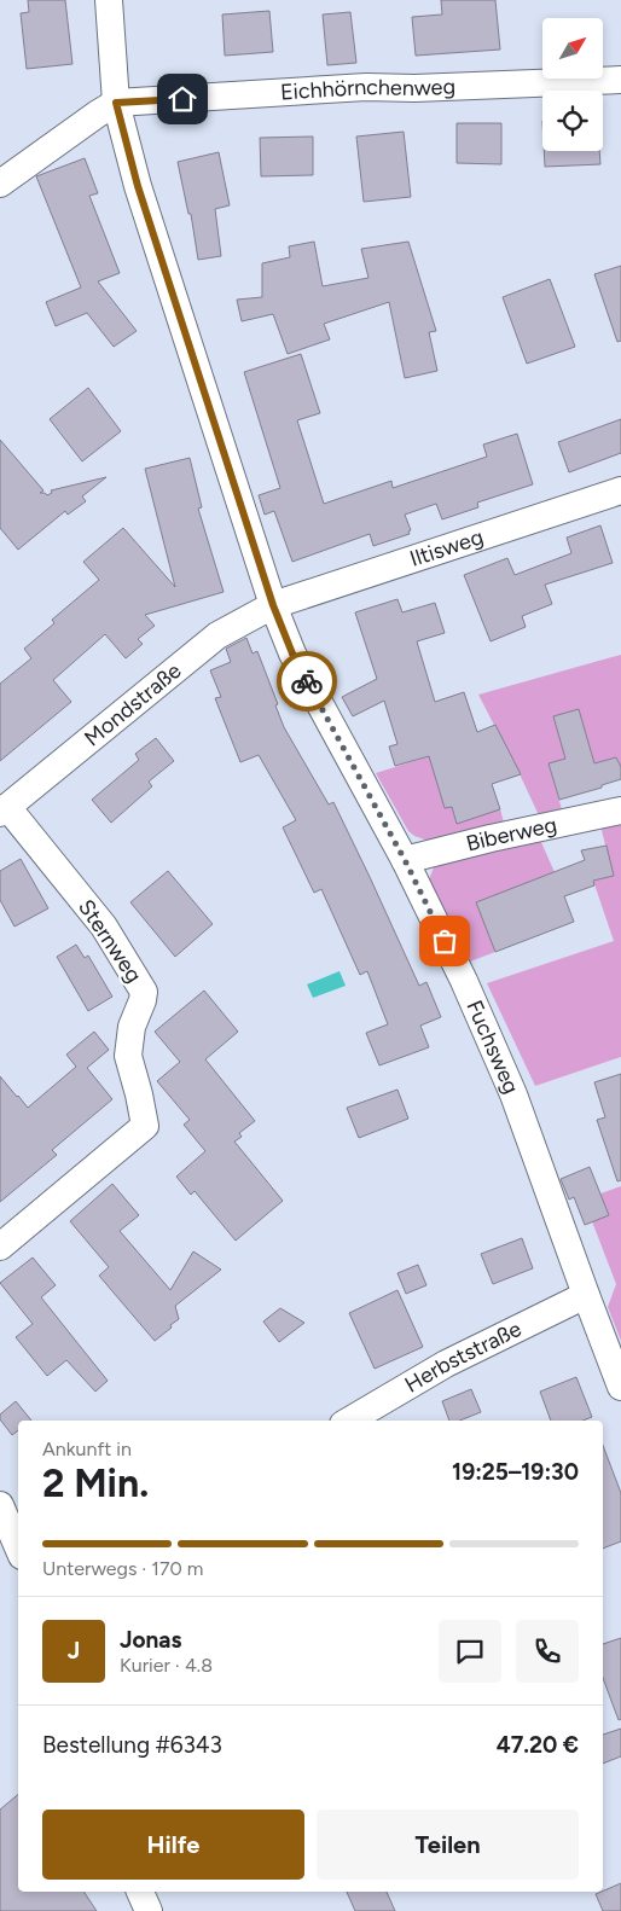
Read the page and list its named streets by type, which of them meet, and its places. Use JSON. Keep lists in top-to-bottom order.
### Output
{
  "streets": {
    "street": [
      "Eichhörnchenweg",
      "Iltisweg",
      "Mondstraße",
      "Biberweg",
      "Sternweg",
      "Fuchsweg",
      "Herbststraße"
    ]
  },
  "crossings": [
    ["Eichhörnchenweg", "Fuchsweg"],
    ["Iltisweg", "Mondstraße"],
    ["Iltisweg", "Fuchsweg"],
    ["Mondstraße", "Sternweg"],
    ["Mondstraße", "Fuchsweg"],
    ["Biberweg", "Fuchsweg"],
    ["Fuchsweg", "Herbststraße"]
  ],
  "north": "top right",
  "page": {
    "heading": ["2 Min.", "Ankunft in", "19:25–19:30"],
    "panel": [
      "Jonas",
      "Kurier · 4.8",
      "Bestellung #6343",
      "47.20 €"
    ],
    "bar": "Unterwegs · 170 m",
    "round": "J",
    "buttons": ["Hilfe", "Teilen"]
  }
}
